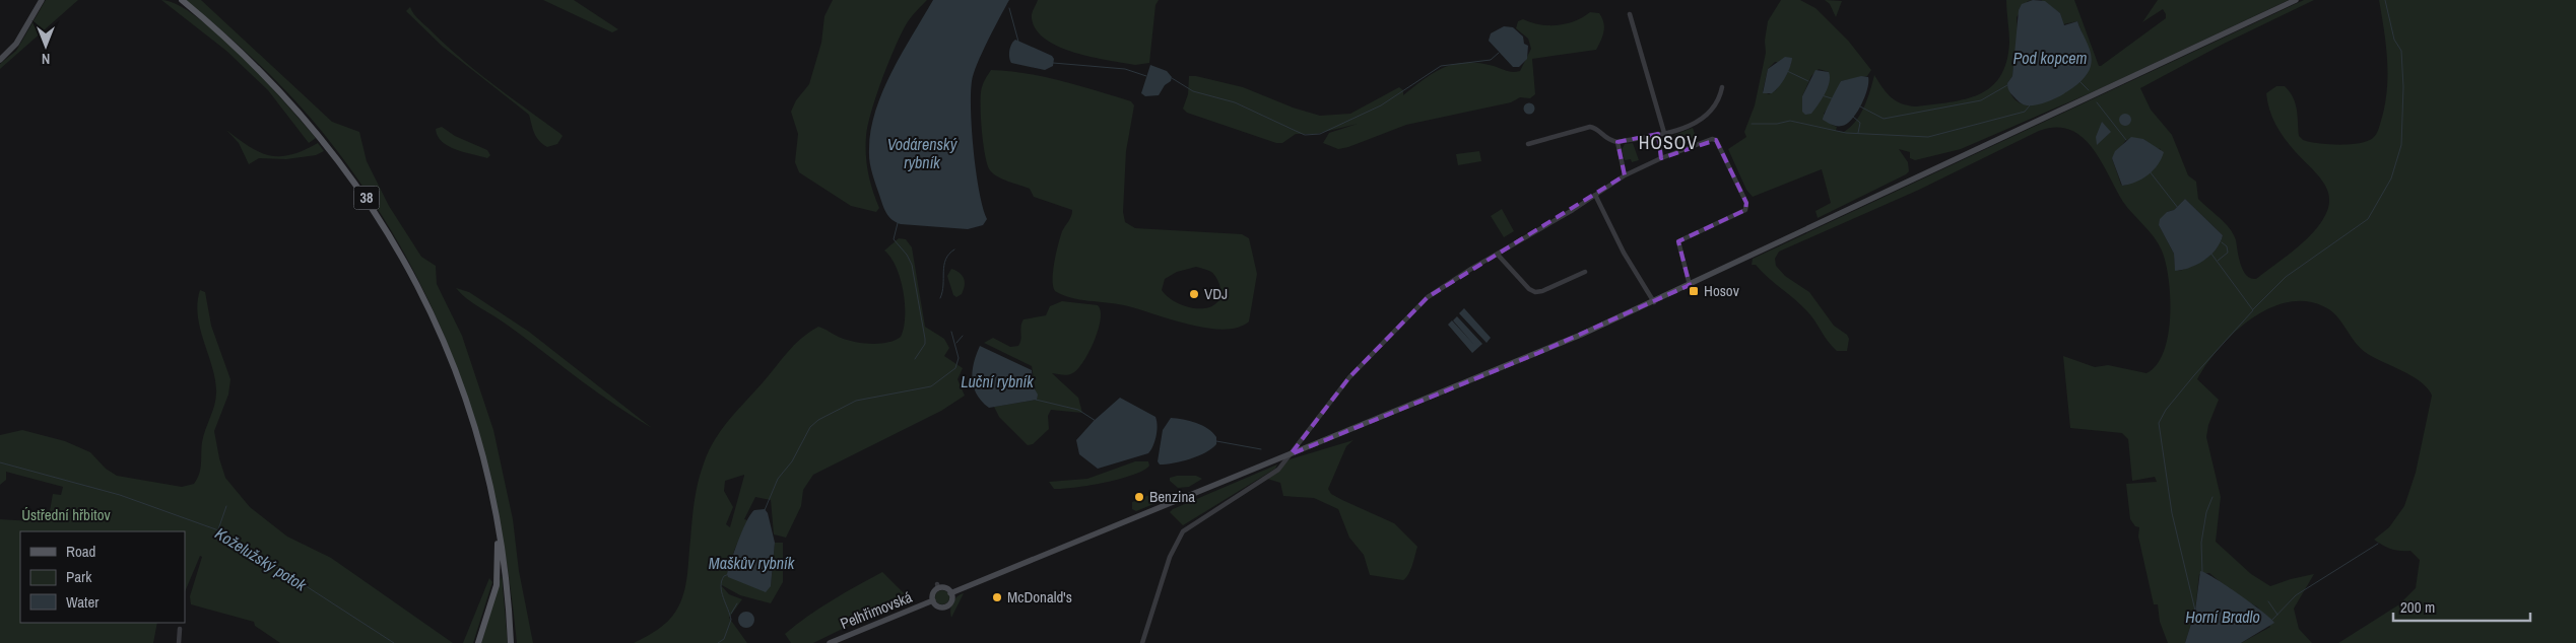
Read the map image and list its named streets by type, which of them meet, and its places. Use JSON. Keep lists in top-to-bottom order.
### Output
{
  "streets": {
    "main road": ["38", "Pelhřimovská"]
  },
  "districts": ["HOSOV"],
  "water": [
    "Pod kopcem",
    "Vodárenský rybník",
    "Luční rybník",
    "Koželužský potok",
    "Maškův rybník",
    "Horní Bradlo"
  ],
  "parks": ["Ústřední hřbitov"],
  "places": {
    "transit": ["Hosov"],
    "other": ["VDJ", "Benzina", "McDonald's"]
  },
  "legend": ["Road", "Park", "Water"],
  "scale_bar": "200 m",
  "north": "bottom"
}
